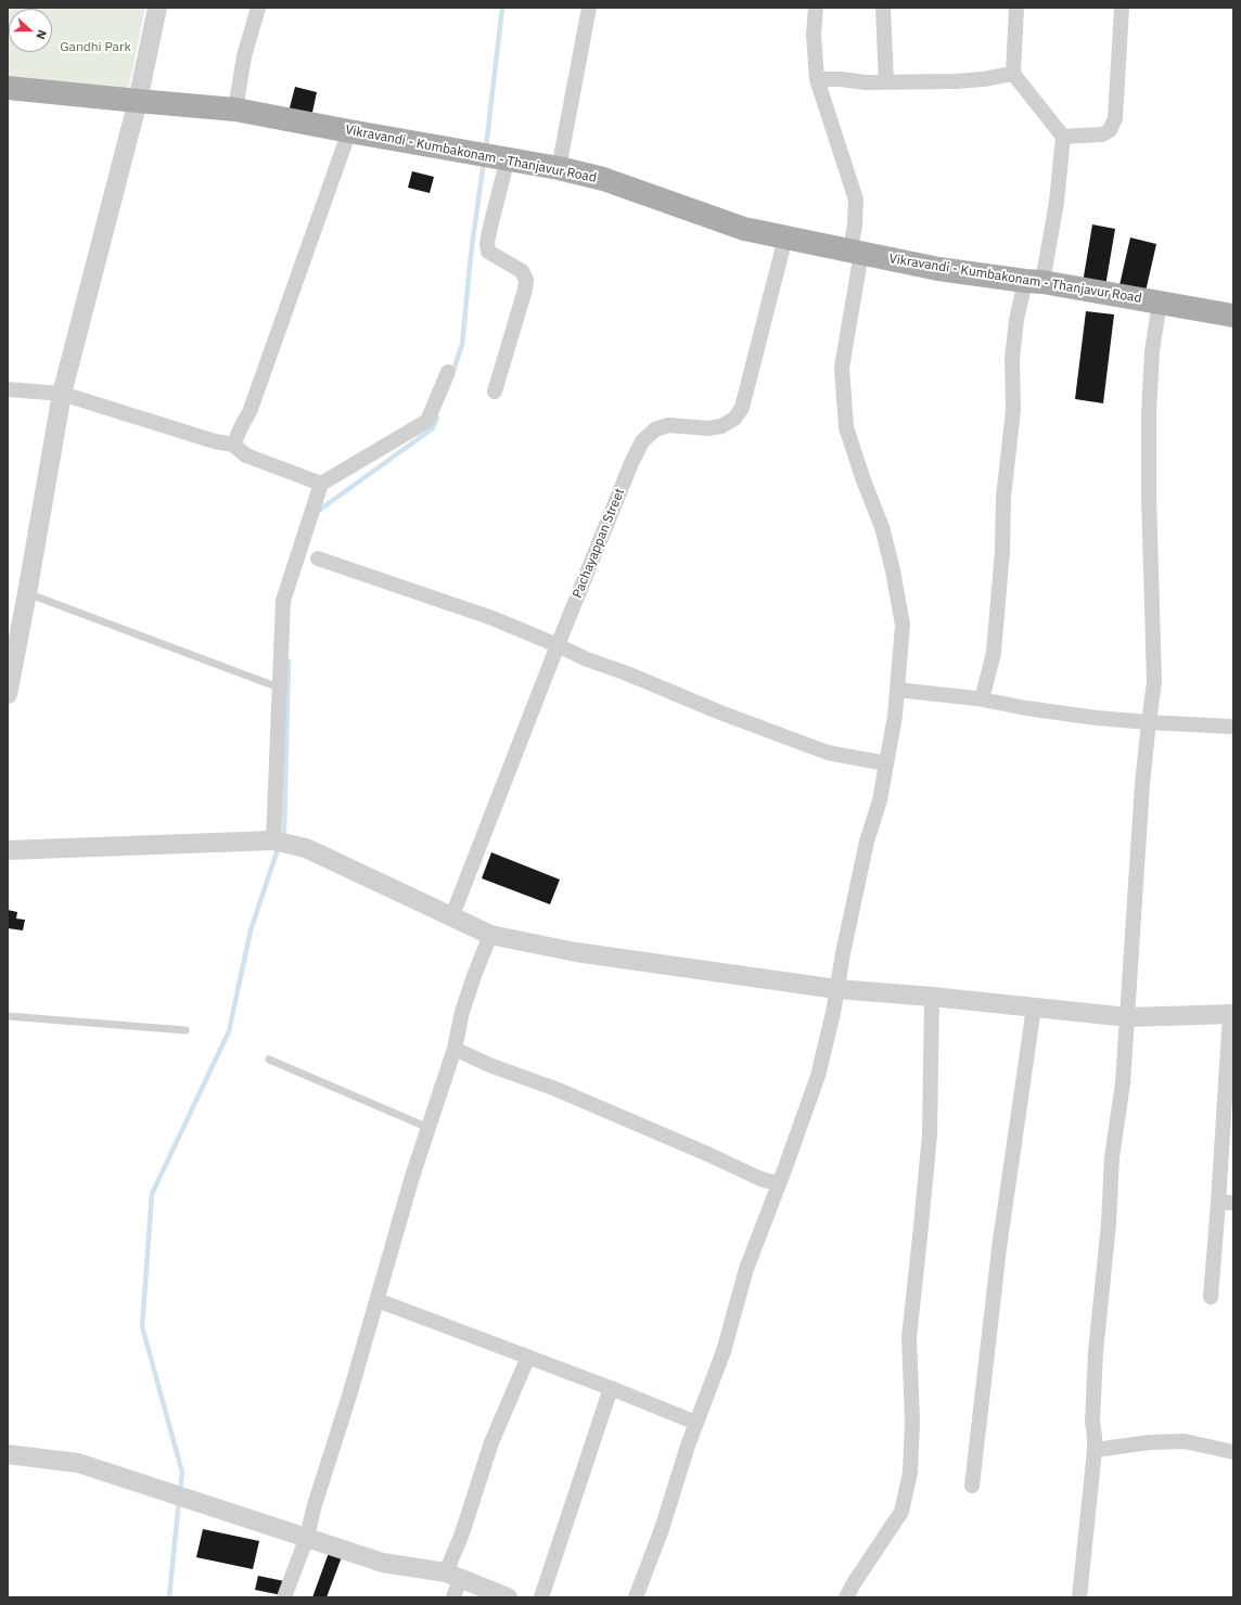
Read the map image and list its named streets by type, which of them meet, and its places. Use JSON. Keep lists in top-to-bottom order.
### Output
{
  "streets": {
    "main road": ["Vikravandi - Kumbakonam - Thanjavur Road"],
    "street": ["Pachayappan Street"]
  },
  "crossings": [
    ["Vikravandi - Kumbakonam - Thanjavur Road", "Pachayappan Street"]
  ],
  "parks": ["Gandhi Park"],
  "north": "right"
}
